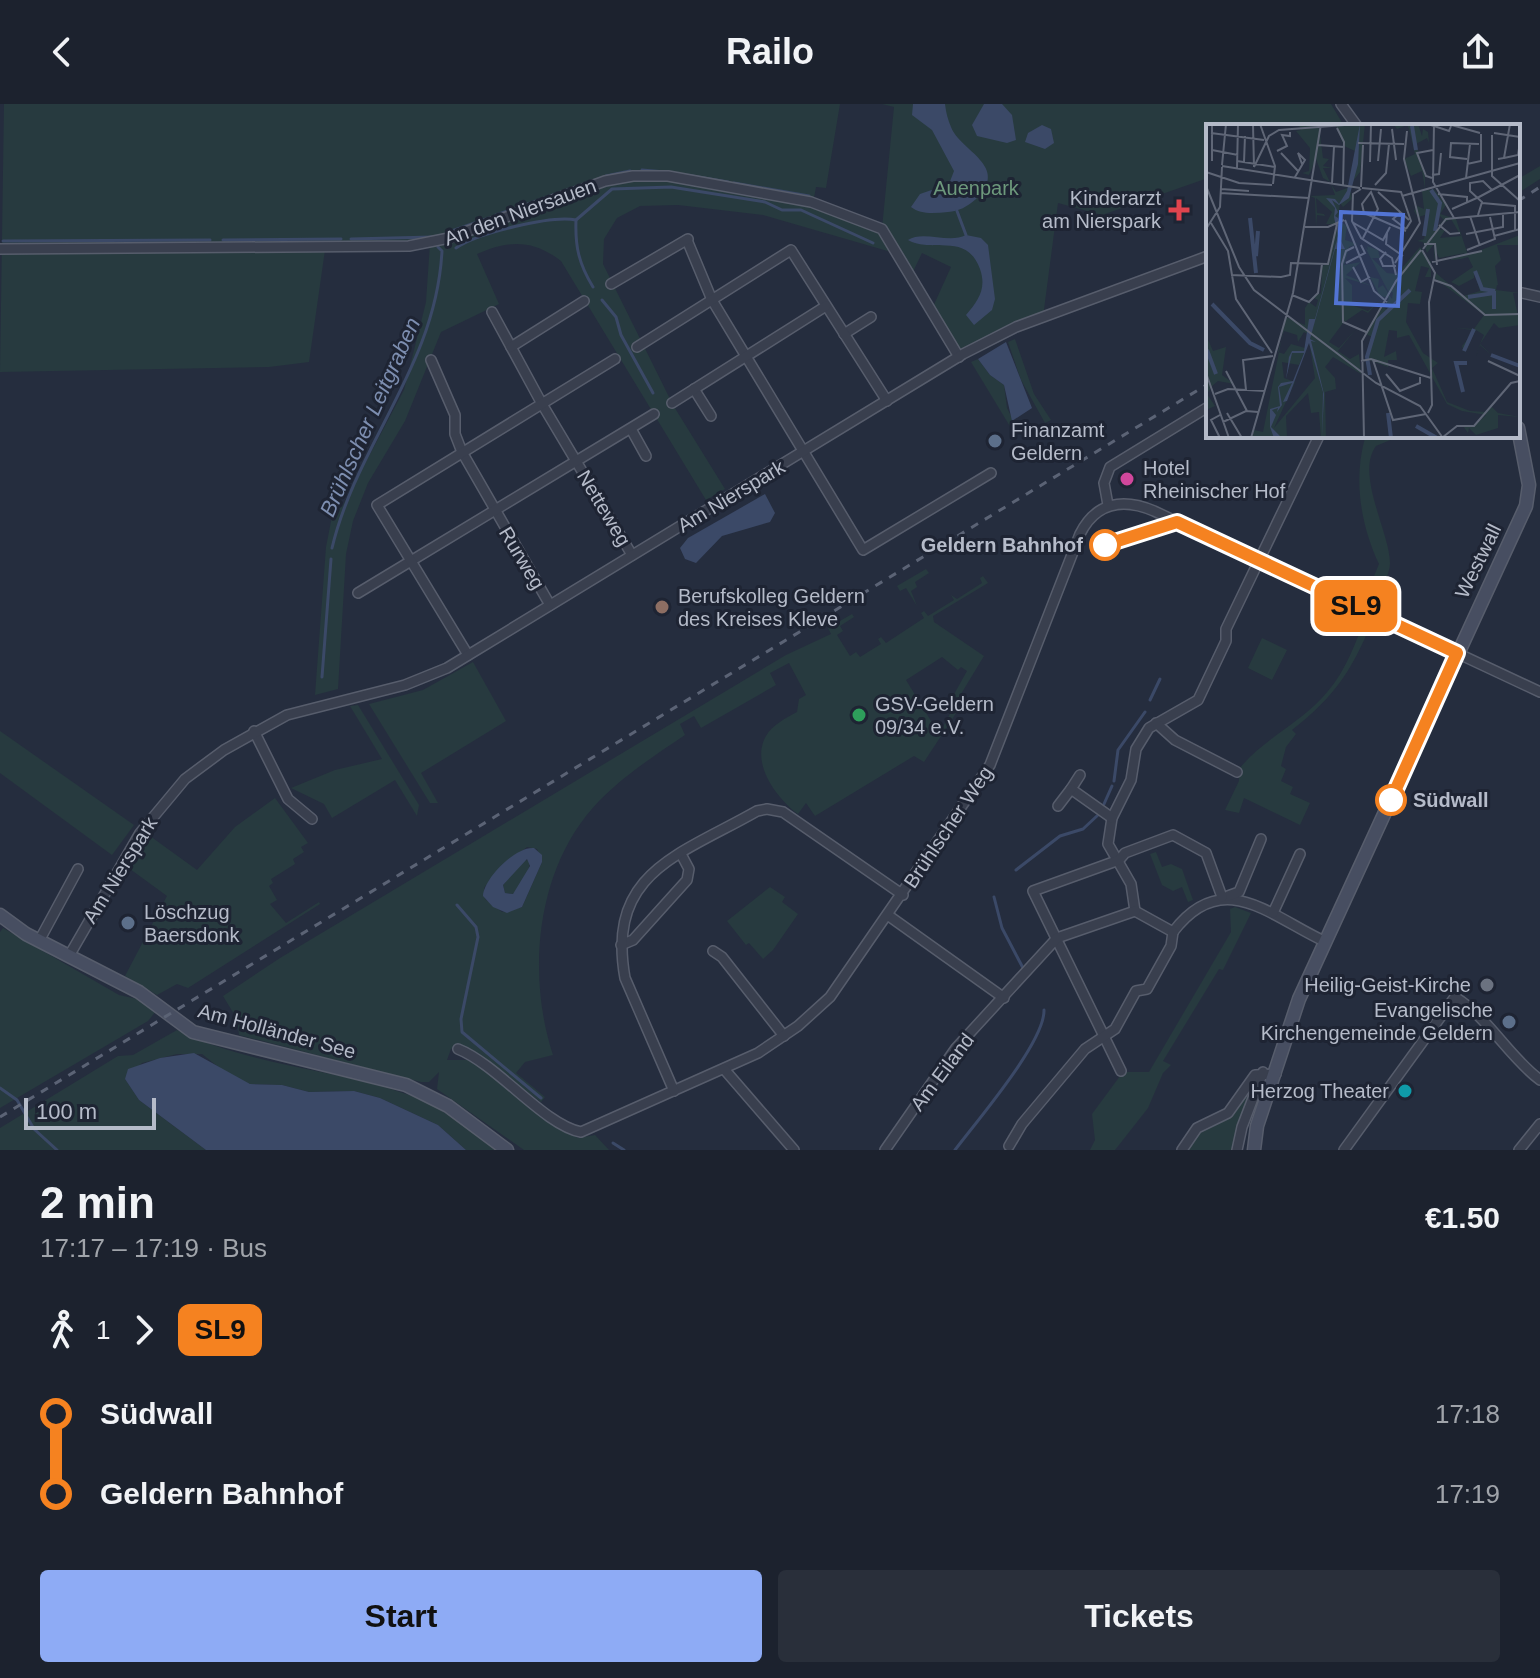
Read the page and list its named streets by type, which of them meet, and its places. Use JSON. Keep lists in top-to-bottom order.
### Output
{
  "streets": {
    "street": [
      "An den Niersauen",
      "Am Nierspark",
      "Netteweg",
      "Rurweg",
      "Westwall",
      "Brühlscher Weg",
      "Am Holländer See",
      "Am Eiland"
    ]
  },
  "crossings": [
    ["An den Niersauen", "Am Nierspark"],
    ["Am Nierspark", "Netteweg"],
    ["Am Nierspark", "Rurweg"],
    ["Am Nierspark", "Am Holländer See"],
    ["Netteweg", "Rurweg"]
  ],
  "water": ["Brühlscher Leitgraben"],
  "parks": ["Auenpark"],
  "places": {
    "health": ["Kinderarzt am Nierspark"],
    "other": [
      "Finanzamt Geldern",
      "Hotel Rheinischer Hof",
      "Geldern Bahnhof",
      "Berufskolleg Geldern des Kreises Kleve",
      "GSV-Geldern 09/34 e.V.",
      "Südwall",
      "Löschzug Baersdonk",
      "Heilig-Geist-Kirche",
      "Evangelische Kirchengemeinde Geldern",
      "Herzog Theater"
    ]
  },
  "lines": ["bus line SL9"],
  "scale_bar": "100 m",
  "page": {
    "header": "Railo",
    "on_map": "SL9",
    "scale": "100 m",
    "heading": ["2 min", "17:17 – 17:19 · Bus", "€1.50"],
    "legs": ["1", "SL9"],
    "list": [
      {
        "name": "Südwall",
        "value": "17:18"
      },
      {
        "name": "Geldern Bahnhof",
        "value": "17:19"
      }
    ],
    "buttons": ["Start", "Tickets"]
  }
}
